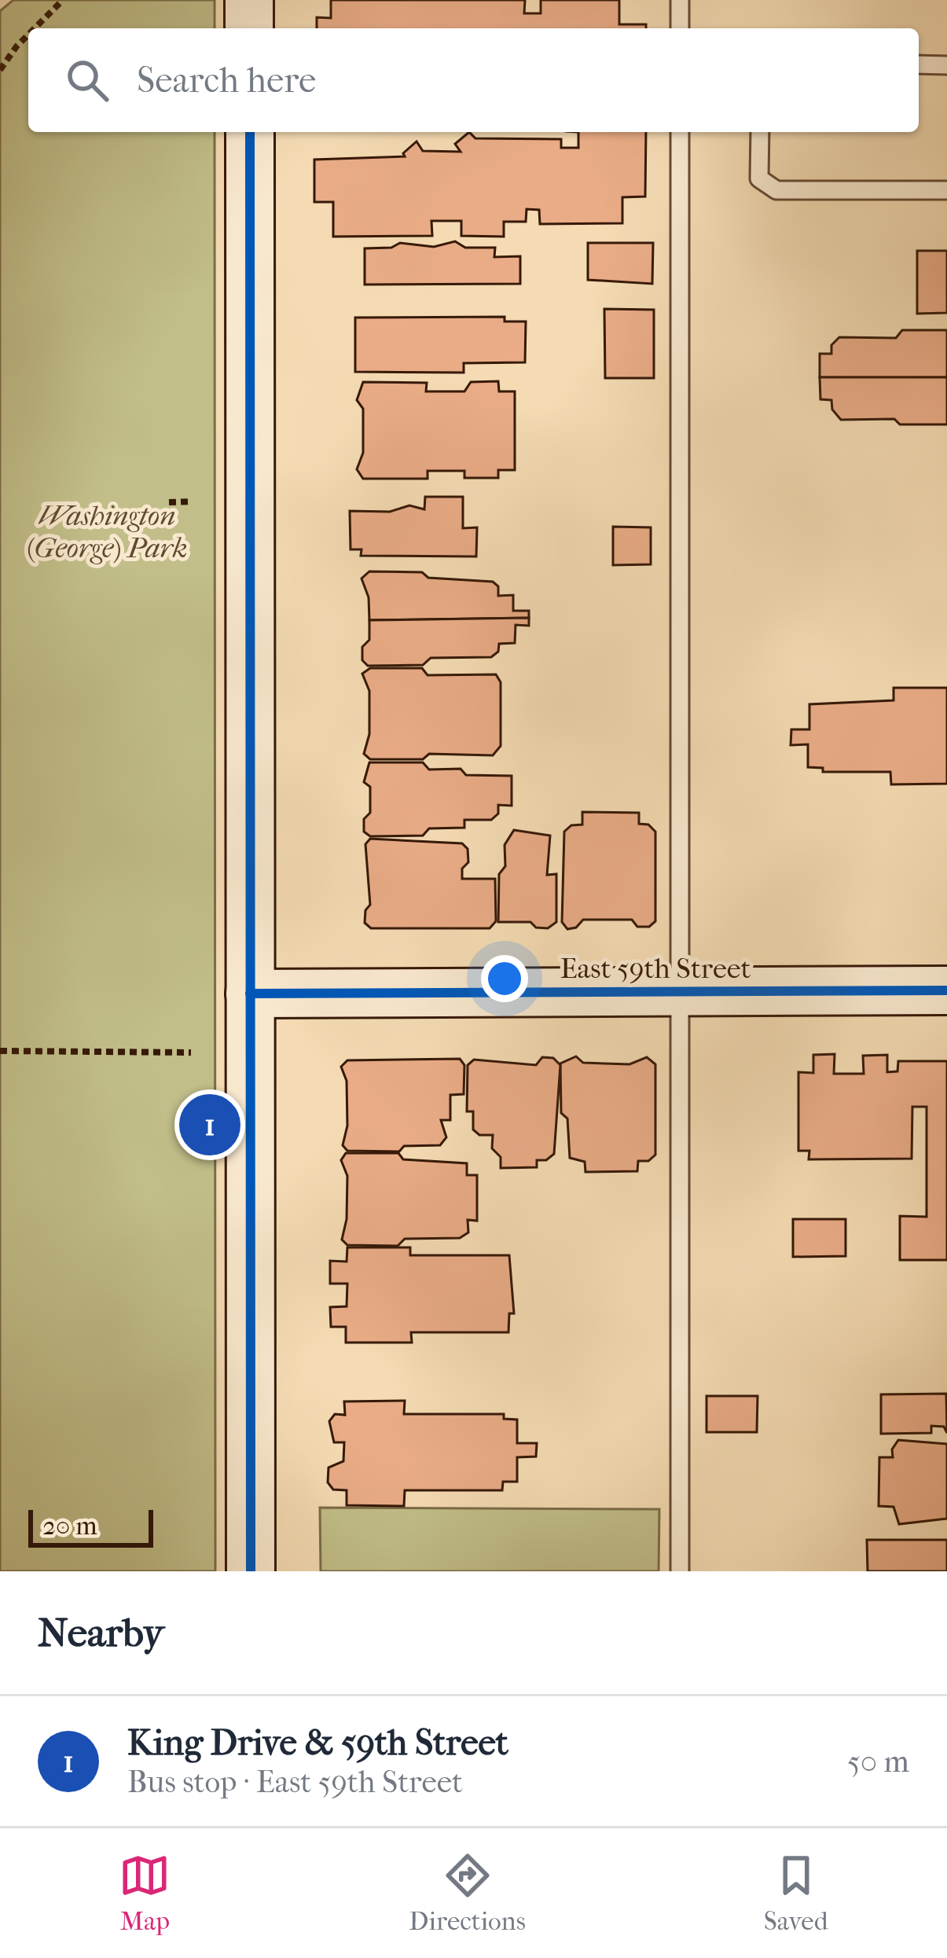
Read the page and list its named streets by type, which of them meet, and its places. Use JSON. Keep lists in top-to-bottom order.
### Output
{
  "streets": {
    "street": ["East 59th Street"]
  },
  "parks": ["Washington (George) Park"],
  "scale_bar": "20 m",
  "page": {
    "search": "Search here",
    "pins": "1",
    "scale": "20 m",
    "heading": "Nearby",
    "list": [
      {
        "mark": "1",
        "name": "King Drive & 59th Street",
        "note": "Bus stop · East 59th Street",
        "value": "50 m"
      }
    ],
    "nav": ["Map", "Directions", "Saved"]
  }
}
